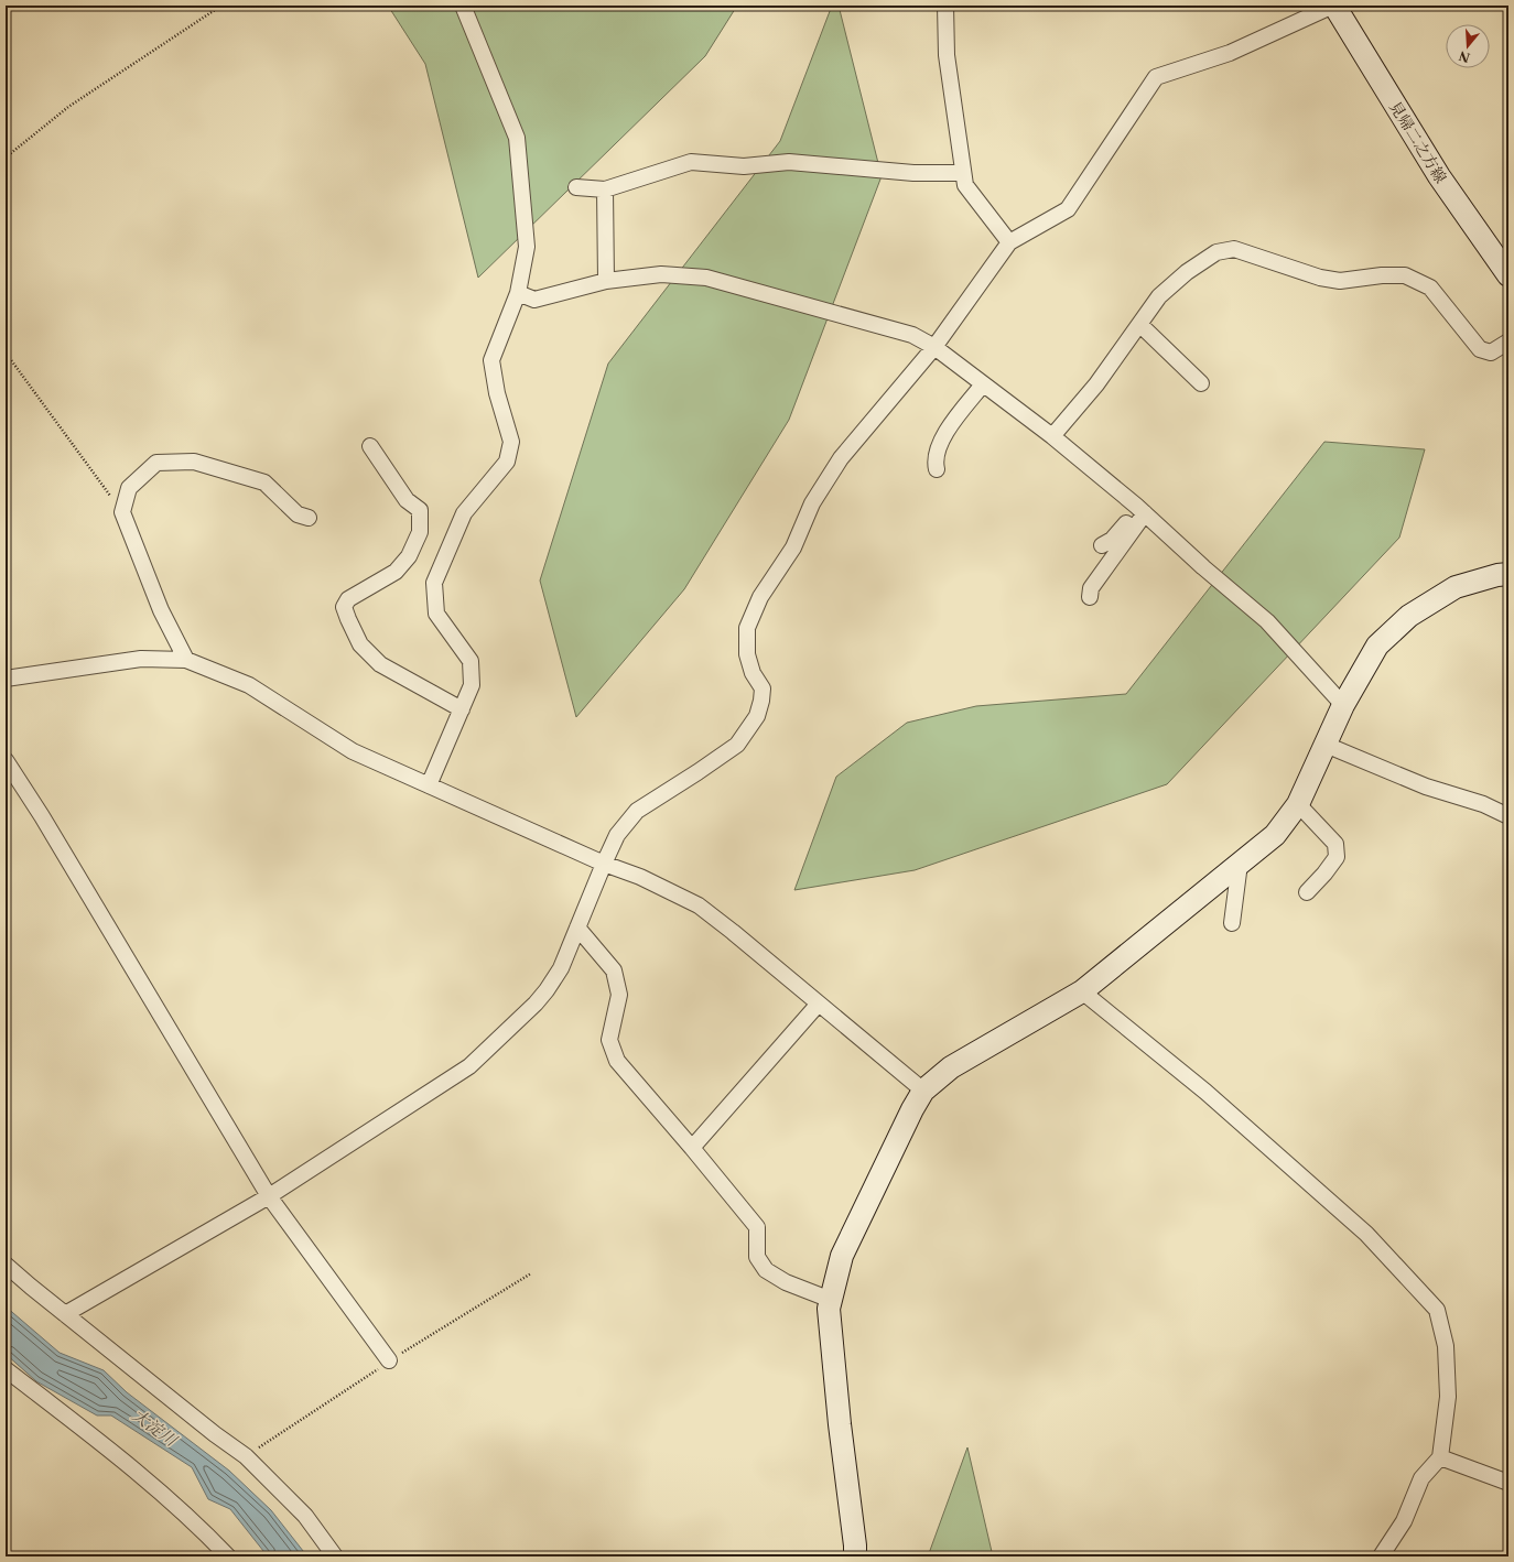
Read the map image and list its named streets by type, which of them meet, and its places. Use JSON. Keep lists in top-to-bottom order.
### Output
{
  "streets": {
    "street": ["見帰二之方線"]
  },
  "water": ["大淀川"],
  "north": "bottom"
}
